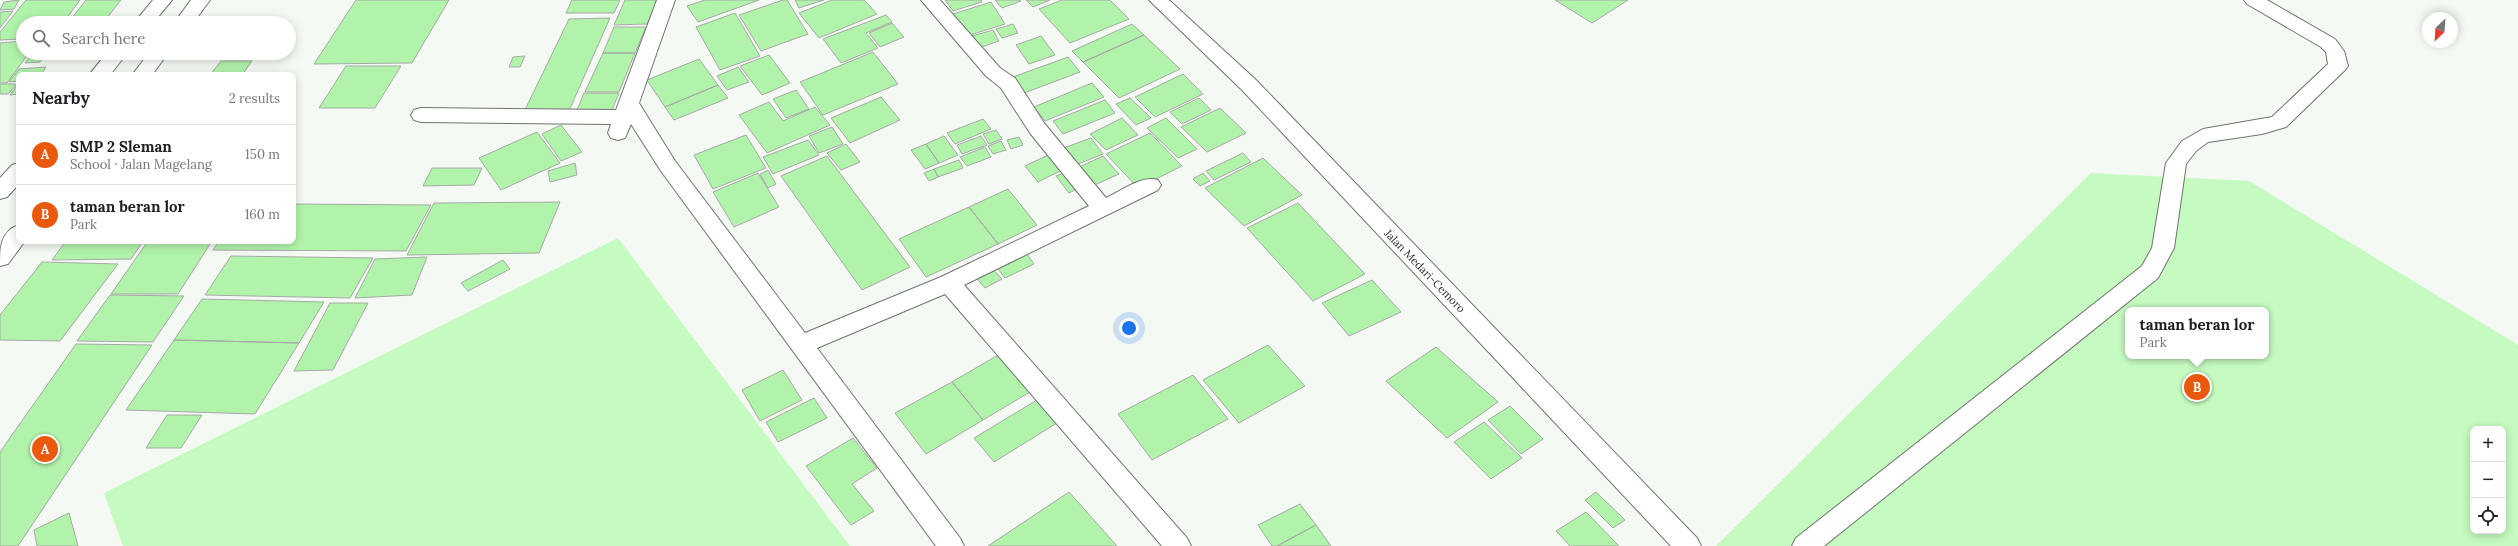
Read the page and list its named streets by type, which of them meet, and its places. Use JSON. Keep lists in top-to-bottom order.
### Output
{
  "streets": {
    "main road": ["Jalan Medari-Cemoro"]
  },
  "north": "bottom left",
  "page": {
    "search": "Search here",
    "heading": ["Nearby", "2 results"],
    "list": [
      {
        "mark": "A",
        "name": "SMP 2 Sleman",
        "note": "School · Jalan Magelang",
        "value": "150 m"
      },
      {
        "mark": "B",
        "name": "taman beran lor",
        "note": "Park",
        "value": "160 m"
      }
    ],
    "popup": ["taman beran lor", "Park"],
    "pins": ["B", "A"],
    "map_buttons": ["+", "−"]
  }
}
